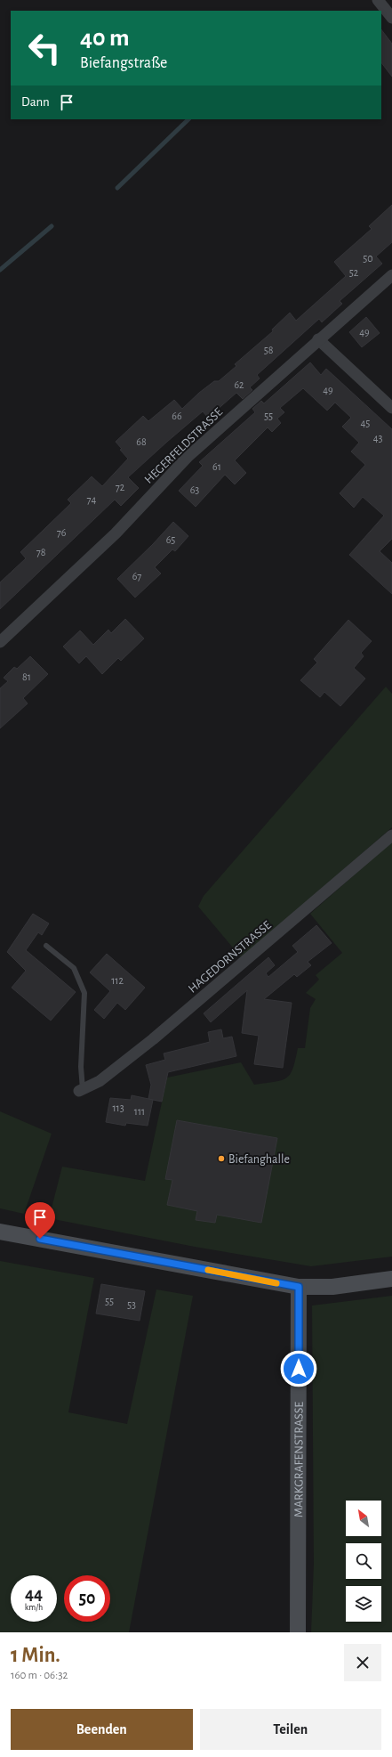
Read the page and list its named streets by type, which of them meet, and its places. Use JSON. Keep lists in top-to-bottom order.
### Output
{
  "streets": {
    "main road": ["MARKGRAFENSTRASSE"],
    "street": ["HEGERFELDSTRASSE", "HAGEDORNSTRASSE"]
  },
  "places": ["Biefanghalle"],
  "house_numbers": [
    "50",
    "52",
    "49",
    "58",
    "62",
    "49",
    "66",
    "55",
    "45",
    "43",
    "68",
    "61",
    "72",
    "63",
    "74",
    "76",
    "65",
    "78",
    "67",
    "81",
    "112",
    "113",
    "111",
    "55",
    "53"
  ],
  "north": "top left",
  "page": {
    "turn": ["40 m", "Biefangstraße"],
    "then": "Dann",
    "speed": "44 km/h",
    "limit": "50",
    "heading": ["1 Min.", "160 m · 06:32"],
    "buttons": ["Beenden", "Teilen"]
  }
}
